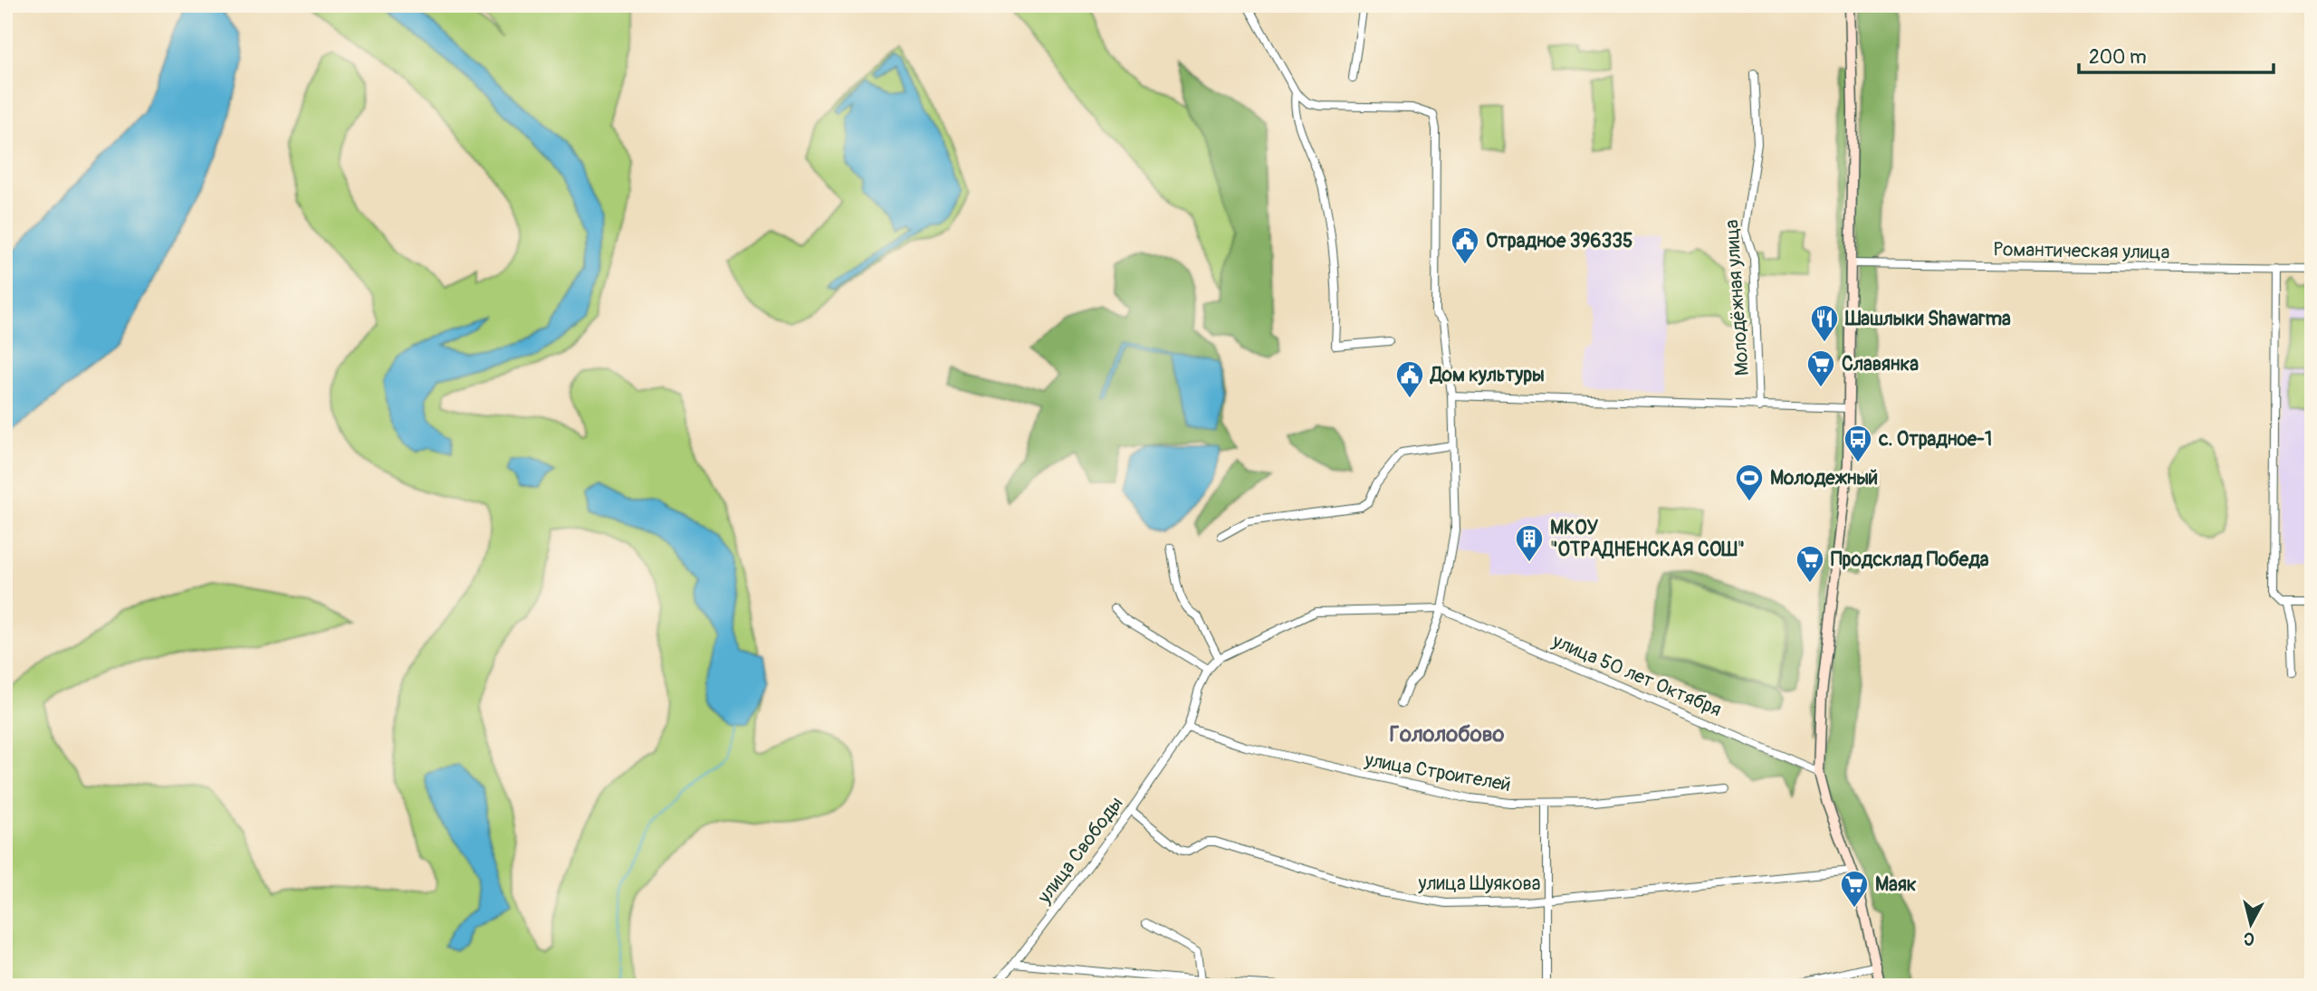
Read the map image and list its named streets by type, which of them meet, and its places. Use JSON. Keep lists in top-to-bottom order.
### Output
{
  "streets": {
    "street": [
      "Романтическая улица",
      "Молодёжная улица",
      "улица 50 лет Октября",
      "улица Строителей",
      "улица Свободы",
      "улица Шуякова"
    ]
  },
  "crossings": [
    ["улица 50 лет Октября", "улица Строителей"],
    ["улица 50 лет Октября", "улица Свободы"],
    ["улица Строителей", "улица Свободы"],
    ["улица Свободы", "улица Шуякова"]
  ],
  "districts": ["Гололобово"],
  "places": {
    "public building": ["Отрадное 396335", "Дом культуры"],
    "restaurant": ["Шашлыки Shawarma"],
    "supermarket": ["Славянка", "Продсклад Победа", "Маяк"],
    "bus stop": ["с. Отрадное-1"],
    "sports": ["Молодежный"],
    "building": ["МКОУ \"ОТРАДНЕНСКАЯ СОШ\""]
  },
  "scale_bar": "200 m",
  "north": "bottom"
}
